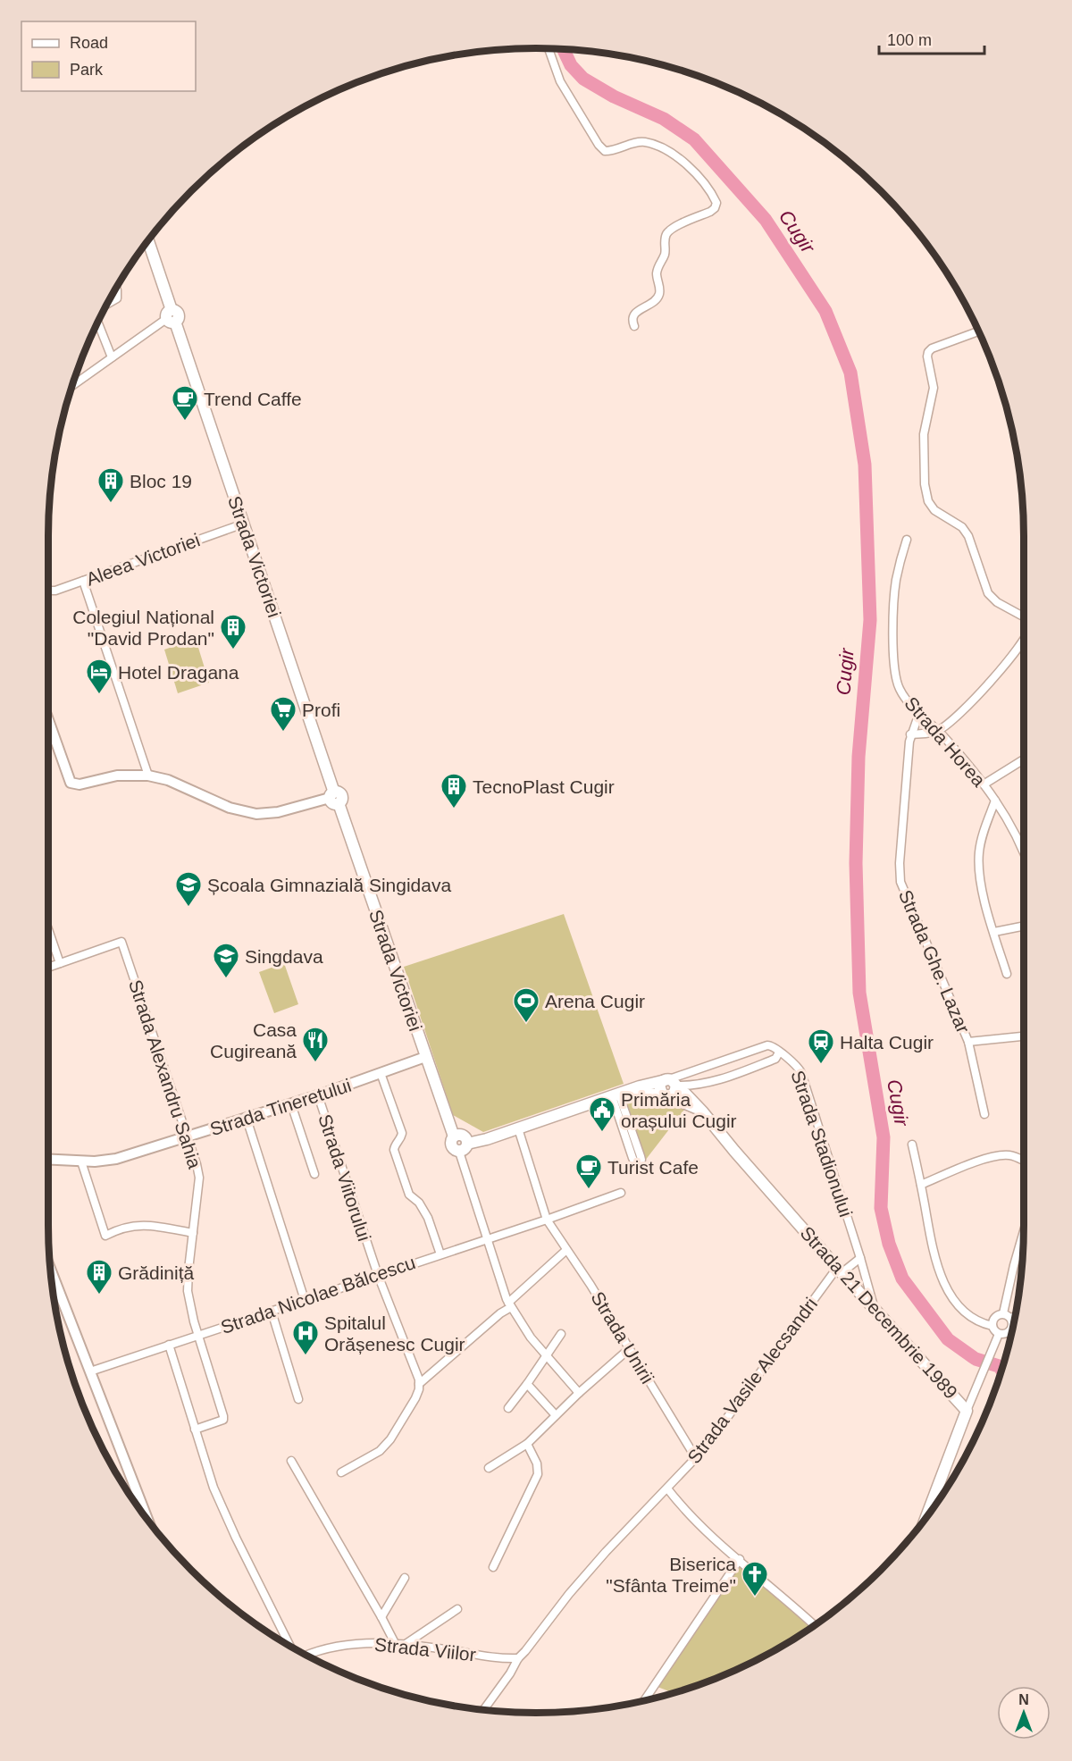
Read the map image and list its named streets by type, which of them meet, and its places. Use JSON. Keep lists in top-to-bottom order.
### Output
{
  "streets": {
    "main road": ["Strada Victoriei", "Strada Stadionului", "Strada 21 Decembrie 1989"],
    "street": [
      "Aleea Victoriei",
      "Strada Horea",
      "Strada Ghe. Lazar",
      "Strada Alexandru Sahia",
      "Strada Tineretului",
      "Strada Viitorului",
      "Strada Nicolae Bălcescu",
      "Strada Unirii",
      "Strada Vasile Alecsandri",
      "Strada Viilor"
    ]
  },
  "crossings": [
    ["Strada Victoriei", "Aleea Victoriei"],
    ["Strada Victoriei", "Strada Tineretului"],
    ["Strada Victoriei", "Strada Stadionului"],
    ["Strada Horea", "Strada Ghe. Lazar"],
    ["Strada Alexandru Sahia", "Strada Tineretului"],
    ["Strada Alexandru Sahia", "Strada Nicolae Bălcescu"],
    ["Strada Tineretului", "Strada Viitorului"],
    ["Strada Stadionului", "Strada 21 Decembrie 1989"],
    ["Strada Stadionului", "Strada Unirii"],
    ["Strada Viitorului", "Strada Nicolae Bălcescu"],
    ["Strada Nicolae Bălcescu", "Strada Unirii"],
    ["Strada 21 Decembrie 1989", "Strada Vasile Alecsandri"],
    ["Strada Unirii", "Strada Vasile Alecsandri"],
    ["Strada Vasile Alecsandri", "Strada Viilor"]
  ],
  "water": ["Cugir"],
  "places": {
    "cafe": ["Trend Caffe", "Turist Cafe"],
    "building": [
      "Bloc 19",
      "Colegiul Național \"David Prodan\"",
      "TecnoPlast Cugir",
      "Grădiniță"
    ],
    "hotel": ["Hotel Dragana"],
    "supermarket": ["Profi"],
    "school or university": ["Școala Gimnazială Singidava", "Singdava"],
    "sports": ["Arena Cugir"],
    "restaurant": ["Casa Cugireană"],
    "station": ["Halta Cugir"],
    "public building": ["Primăria orașului Cugir"],
    "hospital": ["Spitalul Orășenesc Cugir"],
    "church": ["Biserica \"Sfânta Treime\""]
  },
  "legend": ["Road", "Park"],
  "scale_bar": "100 m",
  "north": "top"
}
